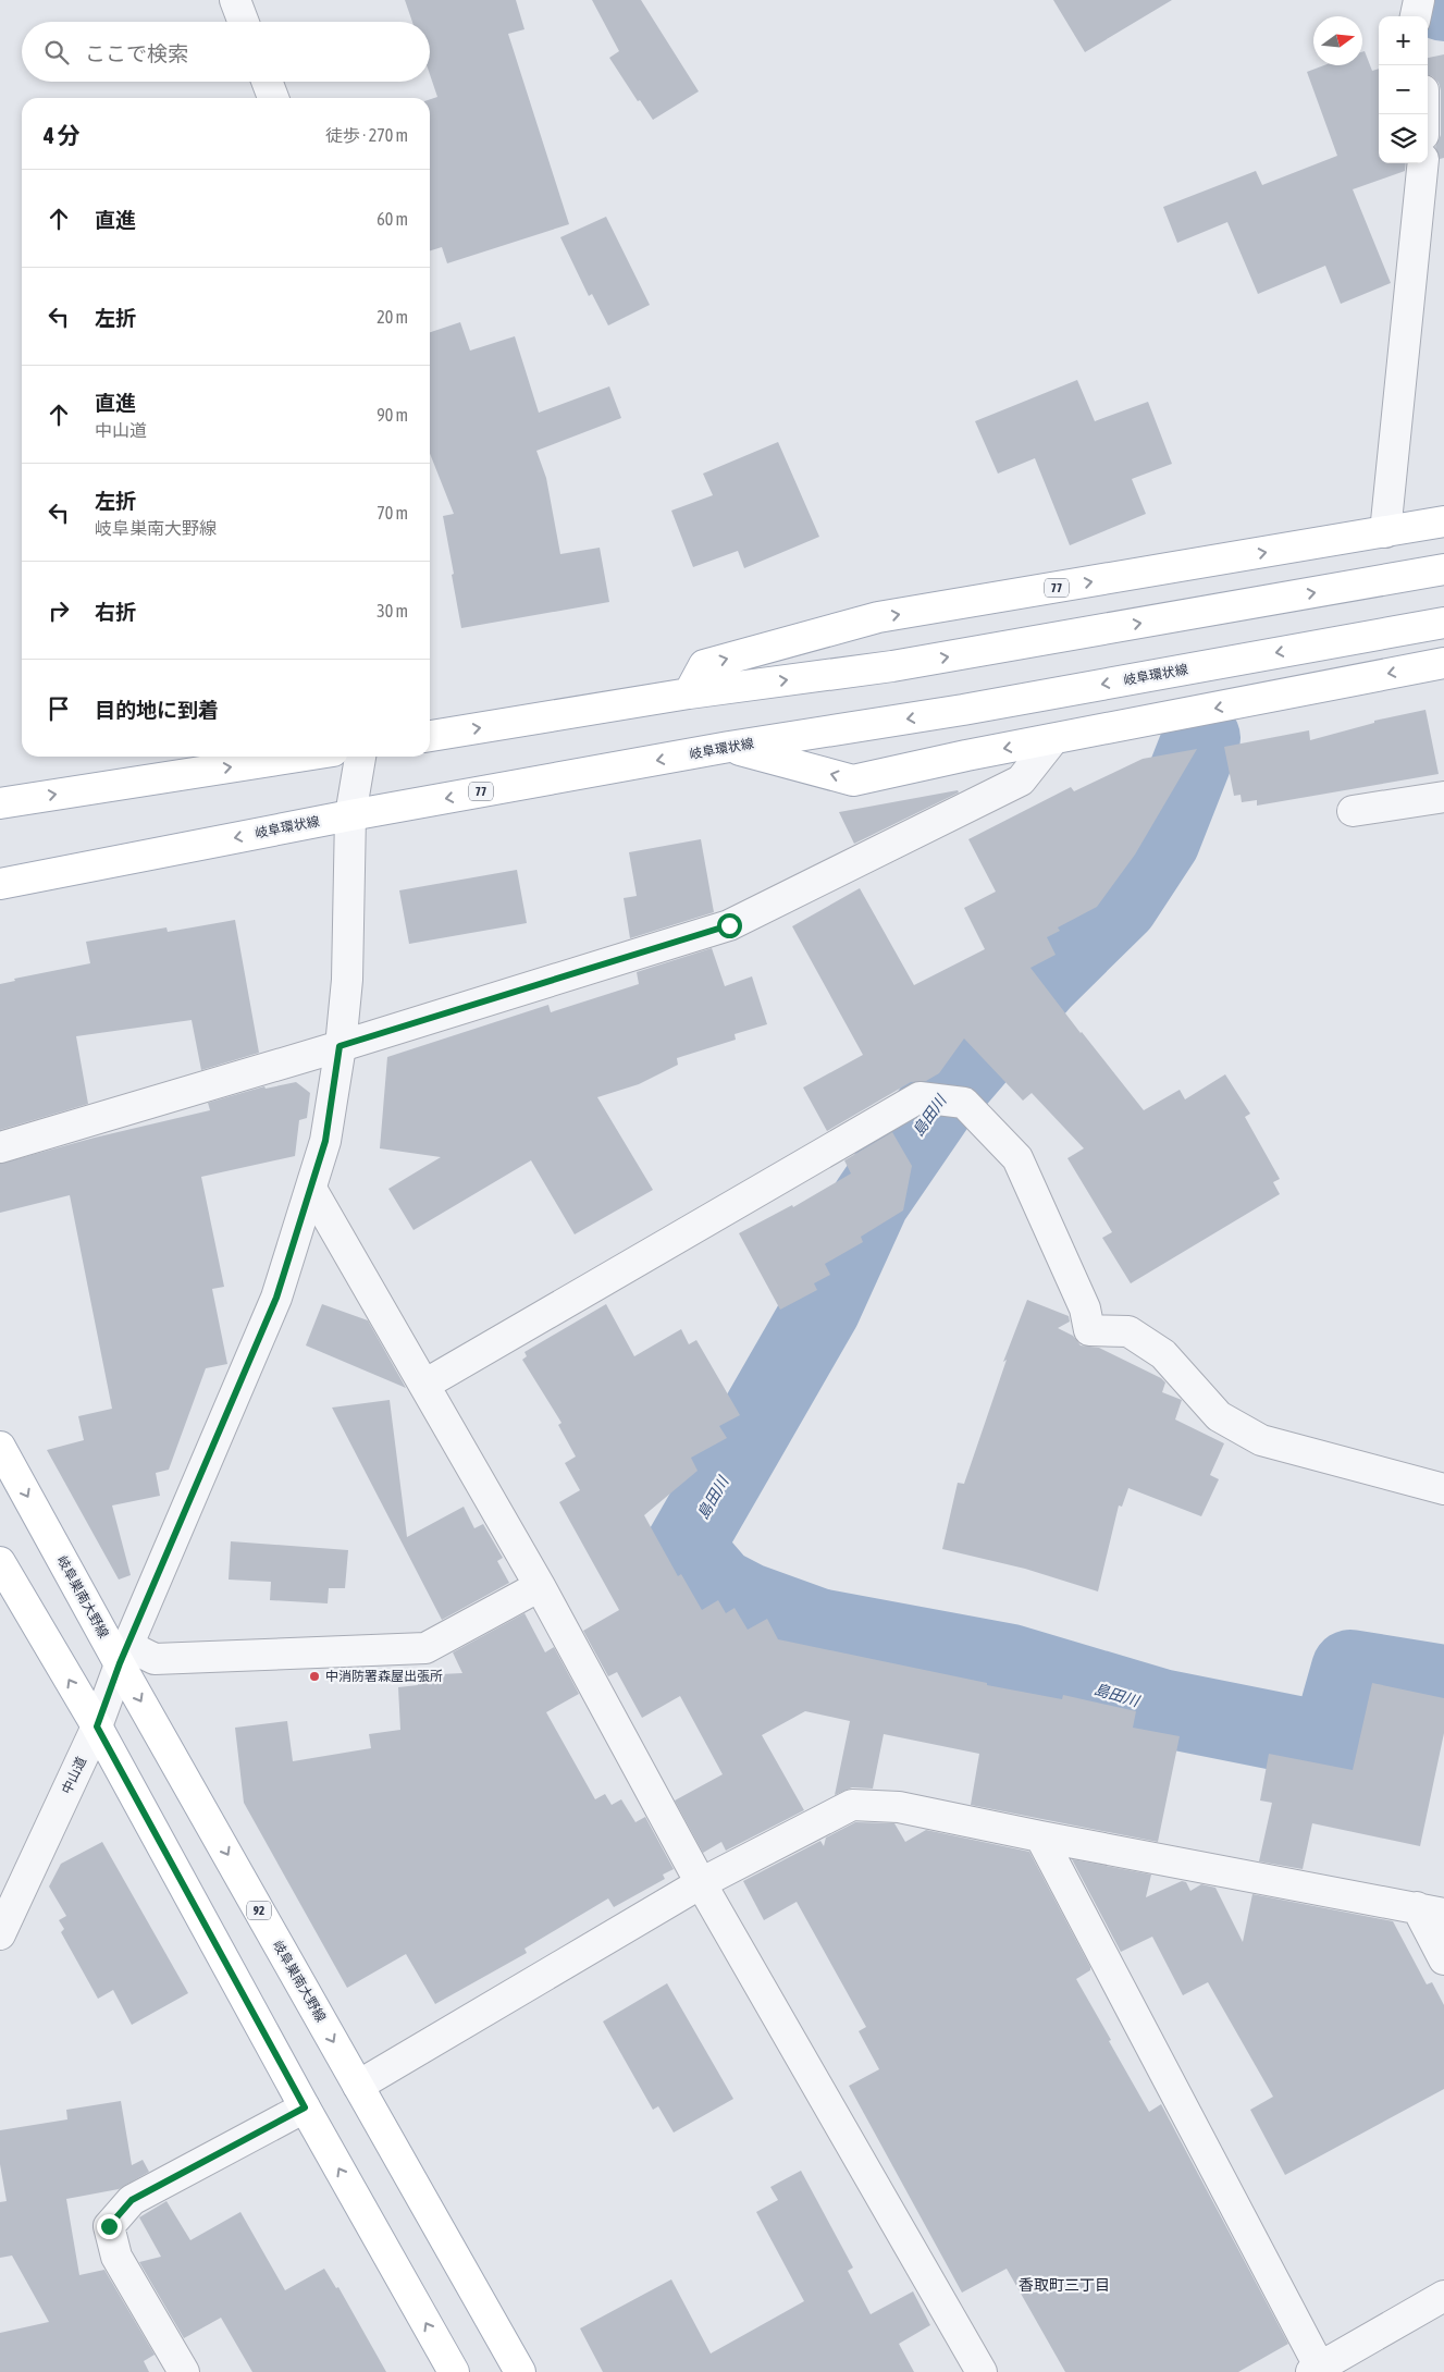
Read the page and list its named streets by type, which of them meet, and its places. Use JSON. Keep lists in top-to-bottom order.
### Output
{
  "streets": {
    "main road": [
      "77",
      "岐阜環状線",
      "岐阜巣南大野線",
      "92"
    ],
    "street": ["中山道"]
  },
  "crossings": [
    ["77", "岐阜環状線"],
    ["岐阜環状線", "中山道"],
    ["岐阜巣南大野線", "中山道"]
  ],
  "districts": ["香取町三丁目"],
  "water": ["島田川"],
  "places": ["中消防署森屋出張所"],
  "north": "right",
  "page": {
    "map_buttons": ["+", "−"],
    "search": "ここで検索",
    "heading": ["4 分", "徒歩 · 270 m"],
    "list": [
      ["直進", "60 m"],
      ["左折", "20 m"],
      ["直進", "中山道", "90 m"],
      ["左折", "岐阜巣南大野線", "70 m"],
      ["右折", "30 m"],
      "目的地に到着"
    ]
  }
}
